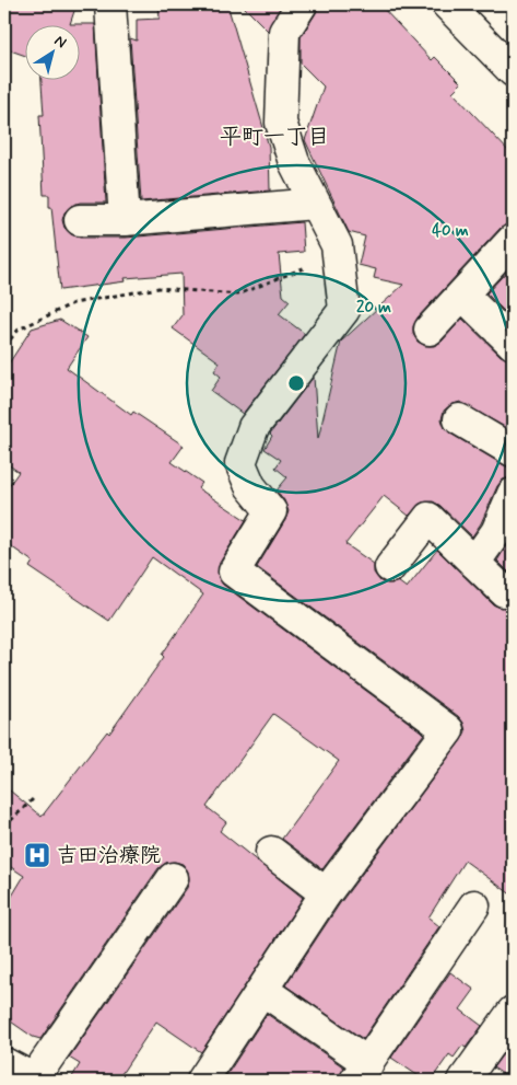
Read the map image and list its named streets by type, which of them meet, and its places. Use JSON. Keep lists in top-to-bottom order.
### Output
{
  "districts": ["平町一丁目"],
  "places": {
    "hospital": ["吉田治療院"]
  },
  "north": "top right",
  "rings": ["40 m", "20 m"]
}
